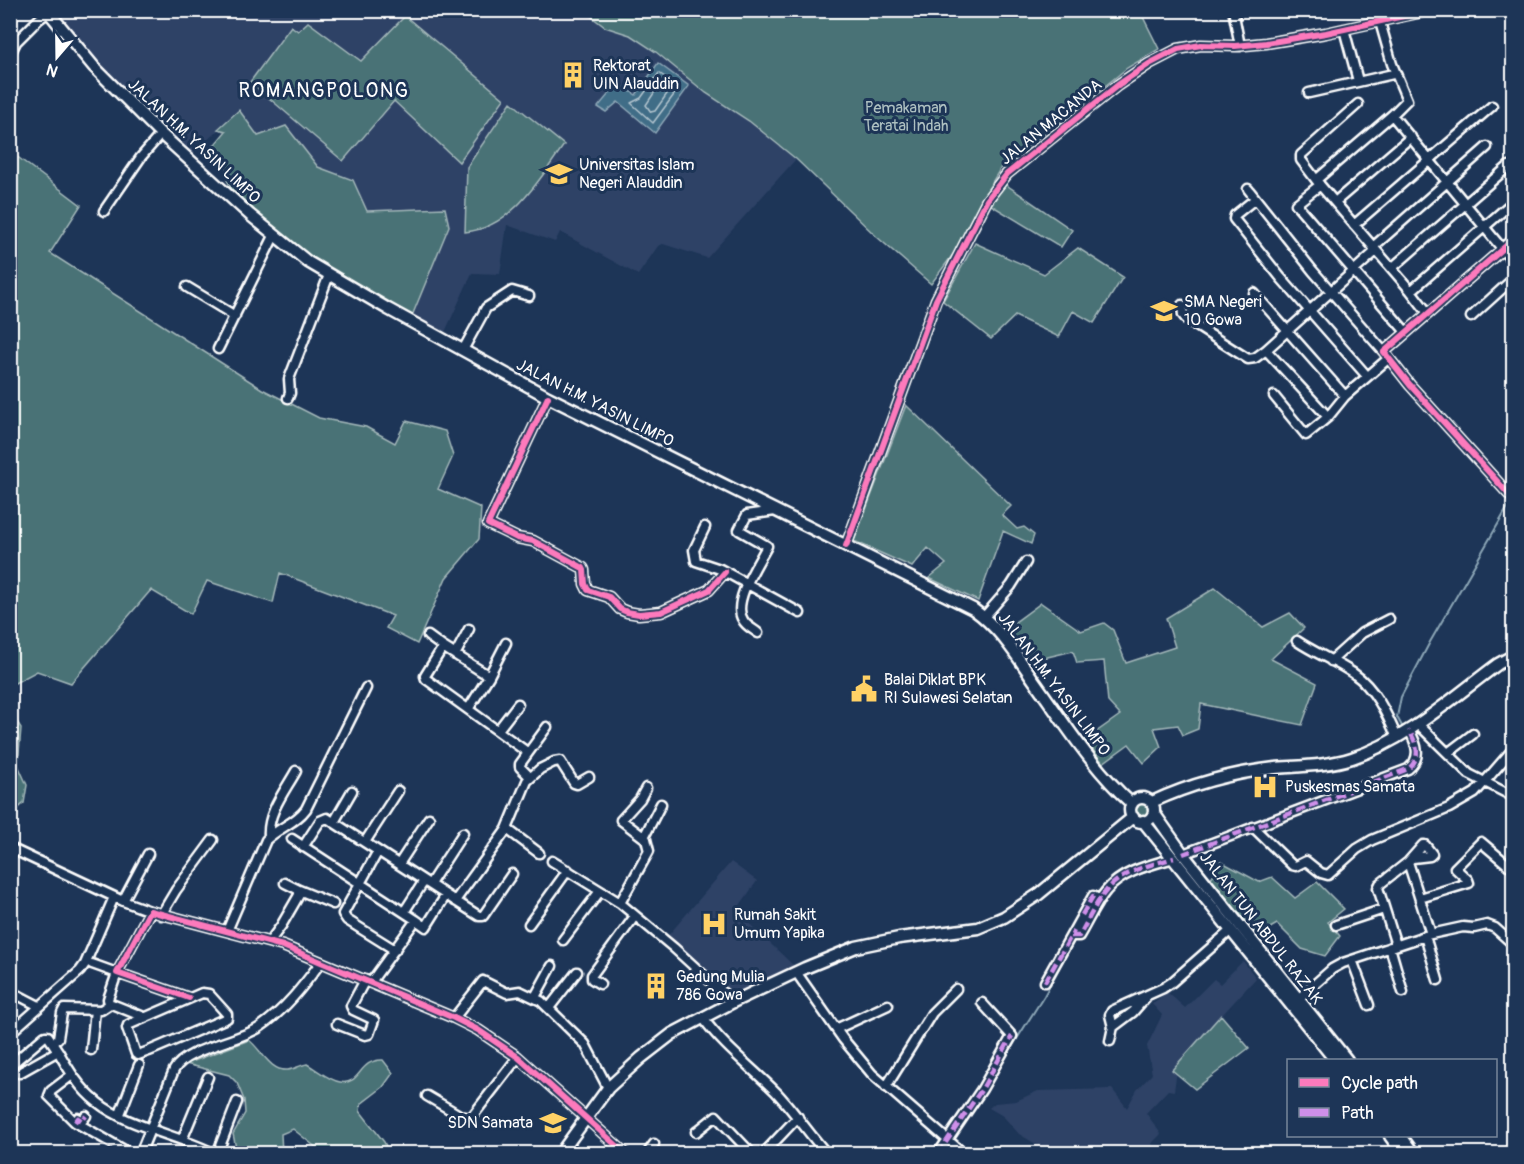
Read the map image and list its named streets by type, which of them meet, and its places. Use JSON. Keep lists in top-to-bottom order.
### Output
{
  "streets": {
    "main road": ["JALAN H.M. YASIN LIMPO", "JALAN TUN ABDUL RAZAK"],
    "street": ["JALAN MACANDA"]
  },
  "crossings": [
    ["JALAN MACANDA", "JALAN H.M. YASIN LIMPO"],
    ["JALAN H.M. YASIN LIMPO", "JALAN TUN ABDUL RAZAK"]
  ],
  "districts": ["ROMANGPOLONG"],
  "parks": ["Pemakaman Teratai Indah"],
  "places": {
    "building": ["Rektorat UIN Alauddin", "Gedung Mulia 786 Gowa"],
    "school or university": ["Universitas Islam Negeri Alauddin", "SMA Negeri 10 Gowa", "SDN Samata"],
    "public building": ["Balai Diklat BPK RI Sulawesi Selatan"],
    "hospital": ["Puskesmas Samata", "Rumah Sakit Umum Yapika"]
  },
  "legend": ["Cycle path", "Path"],
  "north": "bottom"
}
